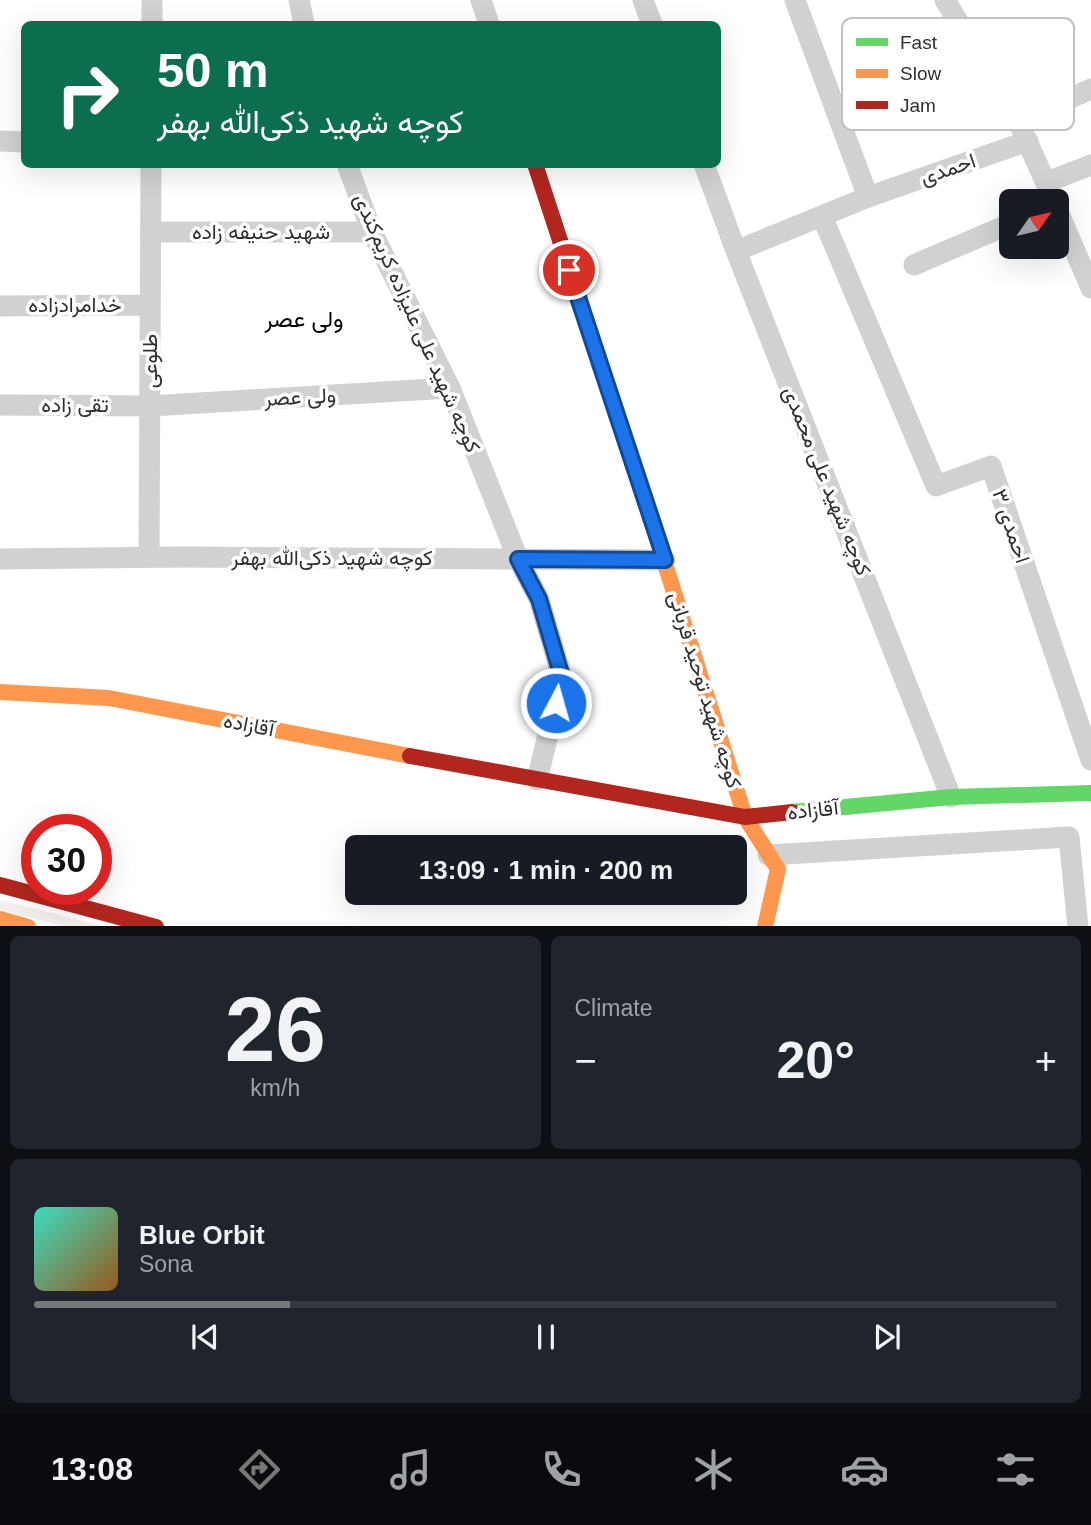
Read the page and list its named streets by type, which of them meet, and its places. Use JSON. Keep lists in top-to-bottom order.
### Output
{
  "streets": {
    "street": [
      "احمدی",
      "شهید حنیفه زاده",
      "خدامرادزاده",
      "کوچه شهید علی علیزاده کریم‌کندی",
      "طلوعی",
      "ولی عصر",
      "تقی زاده",
      "کوچه شهید علی محمدی",
      "احمدی ۳",
      "کوچه شهید ذکی‌الله بهفر",
      "کوچه شهید توحید قربانی",
      "آقازاده"
    ]
  },
  "crossings": [
    ["احمدی", "کوچه شهید علی محمدی"],
    ["احمدی", "احمدی ۳"],
    ["شهید حنیفه زاده", "کوچه شهید علی علیزاده کریم‌کندی"],
    ["شهید حنیفه زاده", "طلوعی"],
    ["خدامرادزاده", "طلوعی"],
    ["کوچه شهید علی علیزاده کریم‌کندی", "ولی عصر"],
    ["کوچه شهید علی علیزاده کریم‌کندی", "کوچه شهید ذکی‌الله بهفر"],
    ["طلوعی", "ولی عصر"],
    ["طلوعی", "تقی زاده"],
    ["طلوعی", "کوچه شهید ذکی‌الله بهفر"],
    ["ولی عصر", "تقی زاده"],
    ["کوچه شهید علی محمدی", "آقازاده"],
    ["کوچه شهید ذکی‌الله بهفر", "کوچه شهید توحید قربانی"],
    ["کوچه شهید توحید قربانی", "آقازاده"]
  ],
  "districts": ["ولی عصر"],
  "legend": ["Fast", "Slow", "Jam"],
  "north": "top right",
  "page": {
    "turn": ["50 m", "کوچه شهید ذکی‌الله بهفر"],
    "limit": "30",
    "trip": "13:09 · 1 min · 200 m",
    "tile": [
      ["26", "km/h"],
      "Climate"
    ],
    "heat": ["−", "20°", "+"],
    "song": ["Blue Orbit", "Sona"],
    "tabs": "13:08"
  }
}
